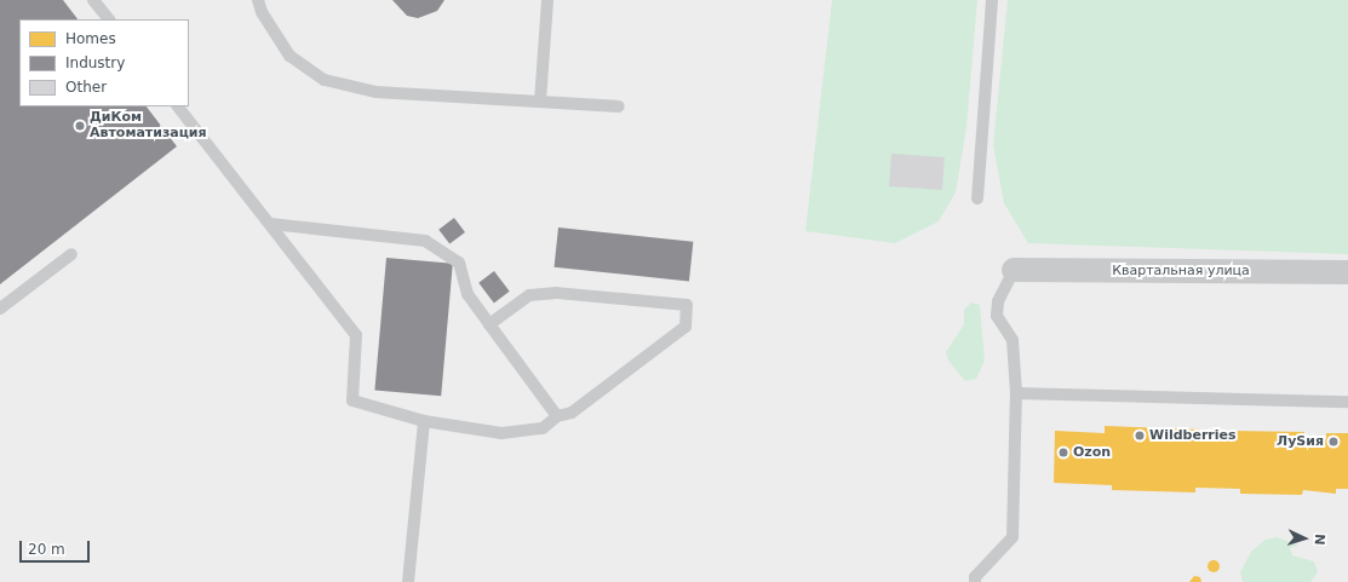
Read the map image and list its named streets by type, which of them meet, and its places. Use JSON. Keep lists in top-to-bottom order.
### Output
{
  "streets": {
    "street": ["Квартальная улица"]
  },
  "places": [
    "ДиКом Автоматизация",
    "Wildberries",
    "ЛуSия",
    "Ozon"
  ],
  "legend": ["Homes", "Industry", "Other"],
  "scale_bar": "20 m",
  "north": "right"
}
